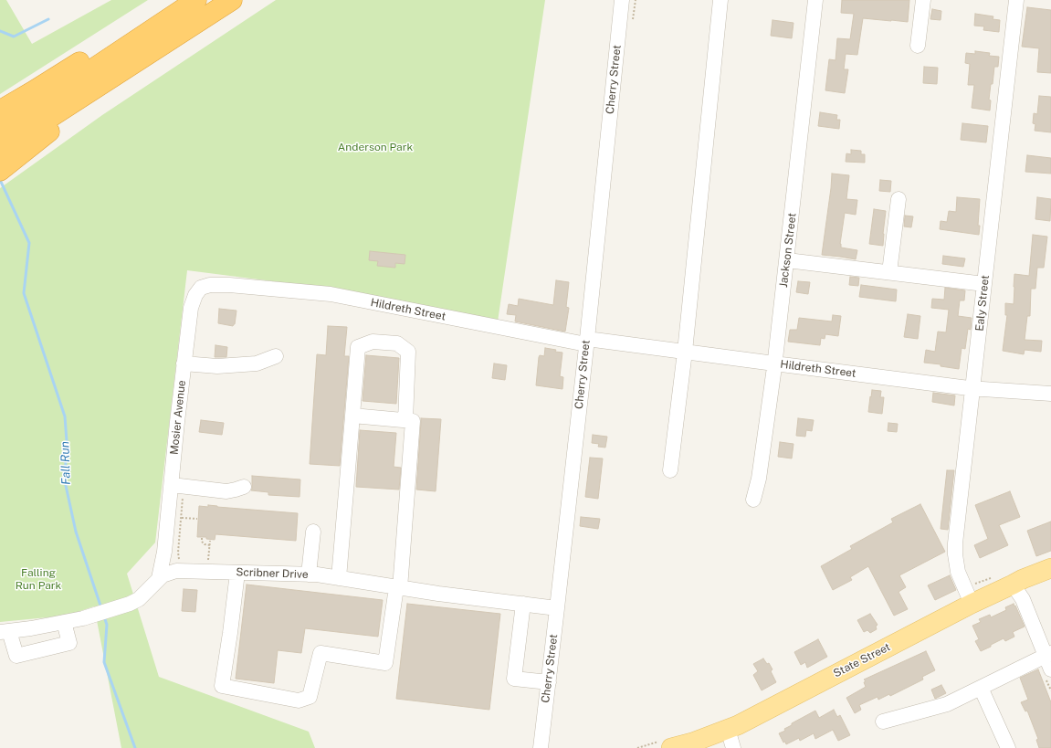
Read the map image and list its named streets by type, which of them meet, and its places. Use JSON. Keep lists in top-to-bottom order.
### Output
{
  "streets": {
    "main road": ["State Street"],
    "street": [
      "Cherry Street",
      "Jackson Street",
      "Ealy Street",
      "Hildreth Street",
      "Mosier Avenue",
      "Scribner Drive"
    ]
  },
  "crossings": [
    ["Cherry Street", "Hildreth Street"],
    ["Cherry Street", "Scribner Drive"],
    ["Jackson Street", "Hildreth Street"],
    ["Ealy Street", "Hildreth Street"],
    ["Ealy Street", "State Street"],
    ["Hildreth Street", "Mosier Avenue"],
    ["Mosier Avenue", "Scribner Drive"]
  ],
  "water": ["Fall Run"],
  "parks": ["Anderson Park", "Falling Run Park"]
}
